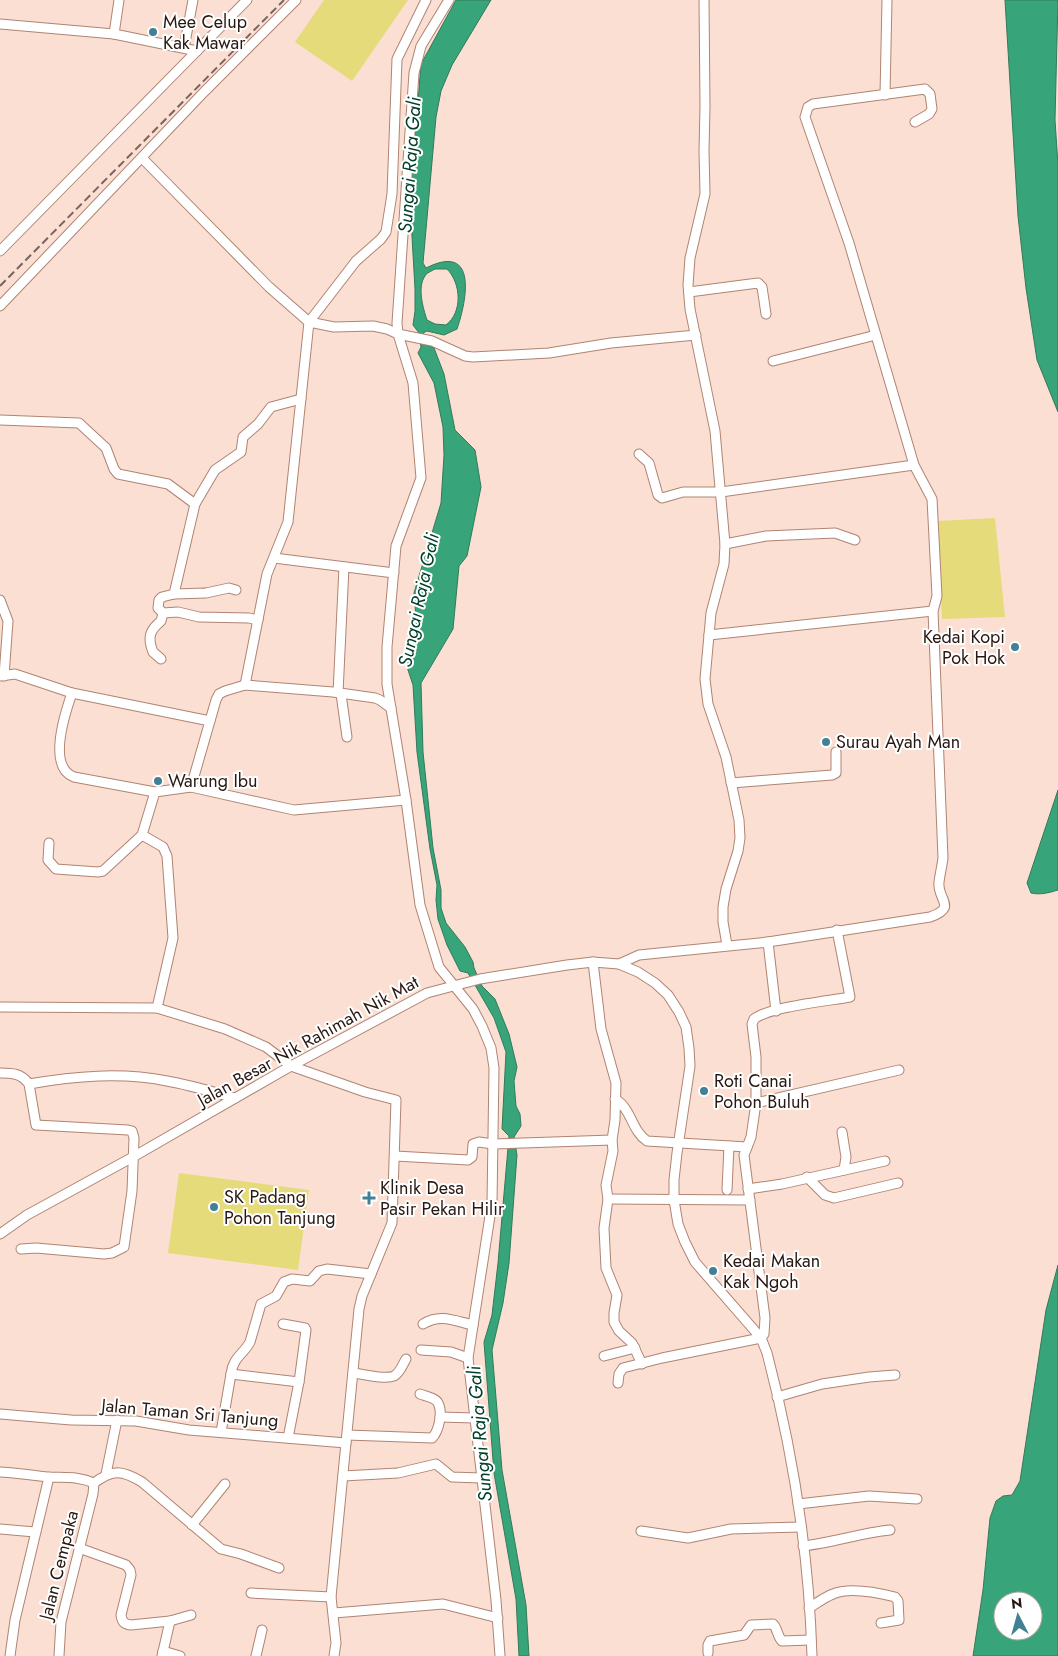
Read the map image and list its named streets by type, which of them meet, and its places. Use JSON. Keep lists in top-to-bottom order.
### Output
{
  "streets": {
    "street": ["Jalan Besar Nik Rahimah Nik Mat", "Jalan Taman Sri Tanjung", "Jalan Cempaka"]
  },
  "water": ["Sungai Raja Gali"],
  "places": {
    "other": [
      "Mee Celup Kak Mawar",
      "Kedai Kopi Pok Hok",
      "Surau Ayah Man",
      "Warung Ibu",
      "Roti Canai Pohon Buluh",
      "SK Padang Pohon Tanjung",
      "Kedai Makan Kak Ngoh"
    ],
    "health": ["Klinik Desa Pasir Pekan Hilir"]
  },
  "north": "top"
}
